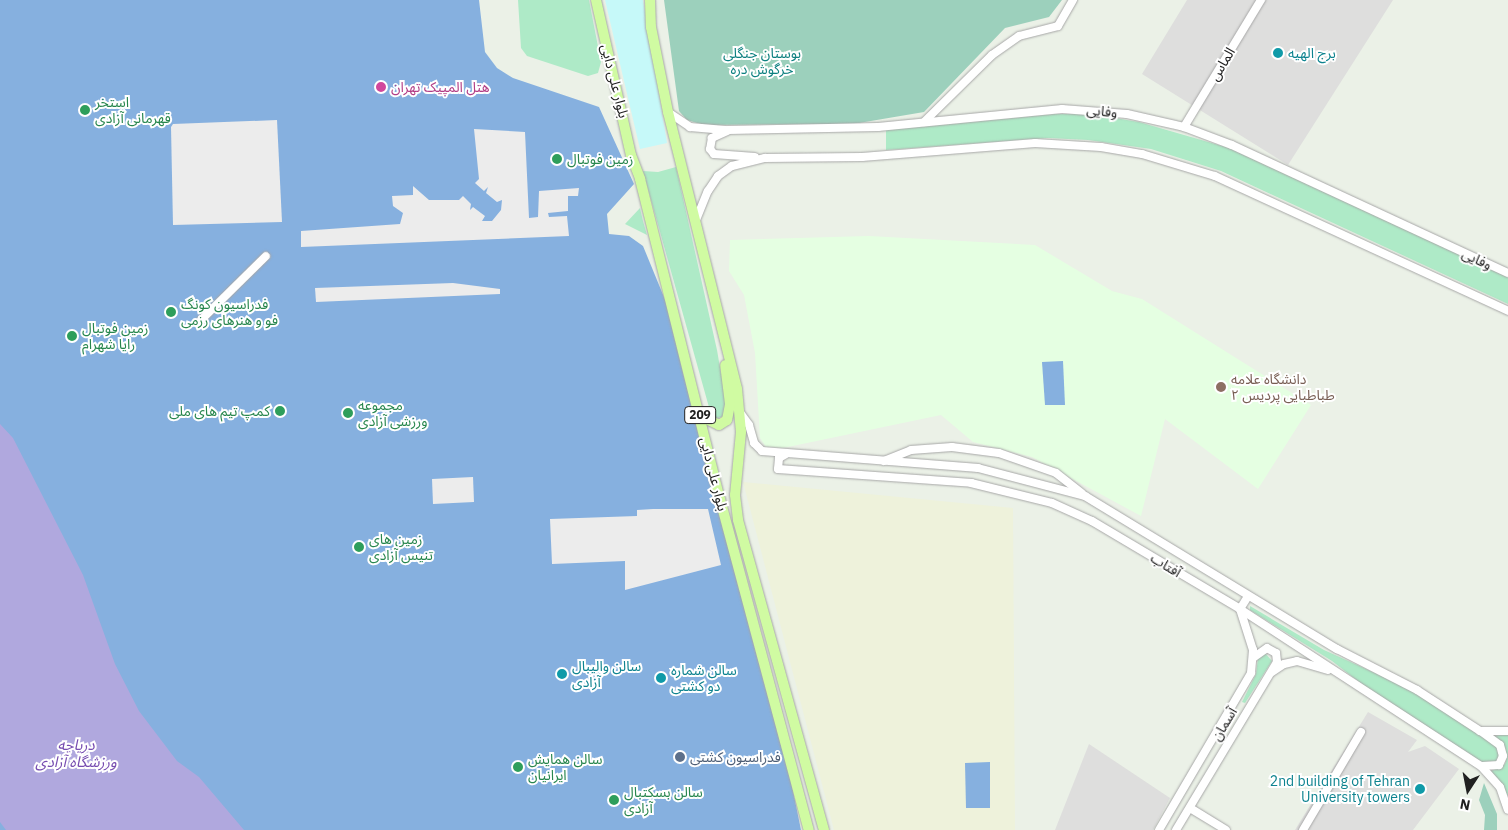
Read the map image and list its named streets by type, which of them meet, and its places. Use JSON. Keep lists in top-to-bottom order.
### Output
{
  "streets": {
    "main road": ["بلوار علی دایی", "209"],
    "street": [
      "الماس",
      "وفایی",
      "آفتاب",
      "آسمان"
    ]
  },
  "crossings": [
    ["الماس", "وفایی"],
    ["بلوار علی دایی", "وفایی"],
    ["بلوار علی دایی", "آفتاب"]
  ],
  "water": ["دریاچه ورزشگاه آزادی"],
  "parks": ["بوستان جنگلی خرگوش دره"],
  "places": [
    "برج الهیه",
    "هتل المپیک تهران",
    "استخر قهرمانی آزادی",
    "زمین فوتبال",
    "فدراسیون کونگ فو و هنرهای رزمی",
    "زمین فوتبال رایا شهرام",
    "دانشگاه علامه طباطبایی پردیس ۲",
    "کمپ تیم های ملی",
    "مجموعه ورزشی آزادی",
    "زمین های تنیس آزادی",
    "سالن والیبال آزادی",
    "سالن شماره دو کشتی",
    "فدراسیون کشتی",
    "سالن همایش ایرانیان",
    "2nd building of Tehran University towers",
    "سالن بسکتبال آزادی"
  ],
  "north": "bottom"
}
